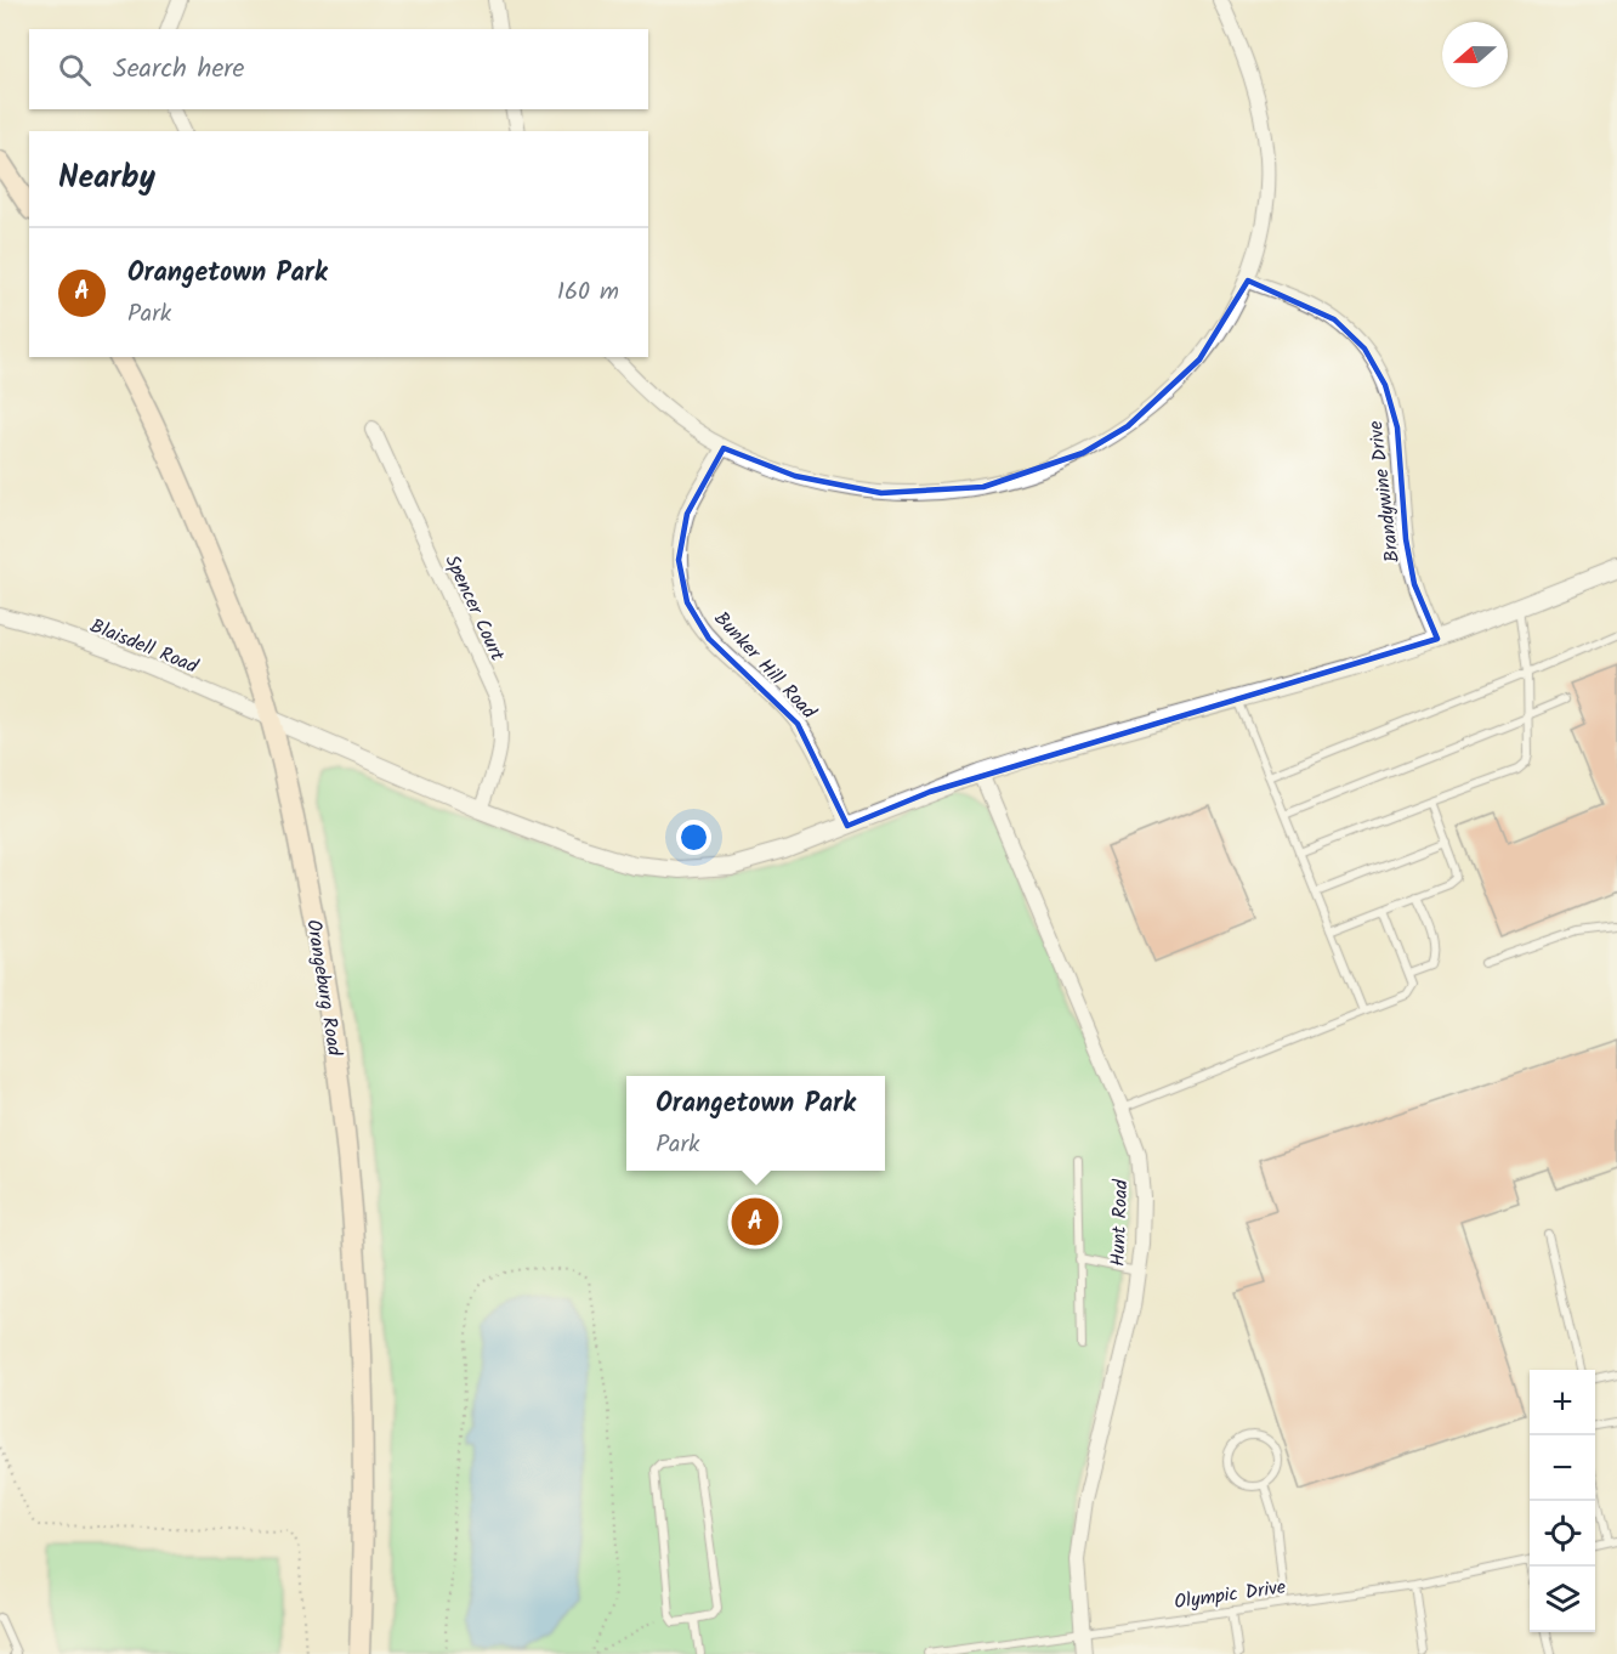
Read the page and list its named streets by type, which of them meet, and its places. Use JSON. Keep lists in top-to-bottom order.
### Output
{
  "streets": {
    "main road": ["Orangeburg Road"],
    "street": [
      "Brandywine Drive",
      "Spencer Court",
      "Blaisdell Road",
      "Bunker Hill Road",
      "Hunt Road"
    ],
    "lane": ["Olympic Drive"]
  },
  "crossings": [
    ["Blaisdell Road", "Orangeburg Road"],
    ["Hunt Road", "Olympic Drive"]
  ],
  "north": "left",
  "page": {
    "search": "Search here",
    "heading": "Nearby",
    "list": [
      {
        "mark": "A",
        "name": "Orangetown Park",
        "note": "Park",
        "value": "160 m"
      }
    ],
    "popup": ["Orangetown Park", "Park"],
    "pins": "A",
    "map_buttons": ["+", "−"]
  }
}
